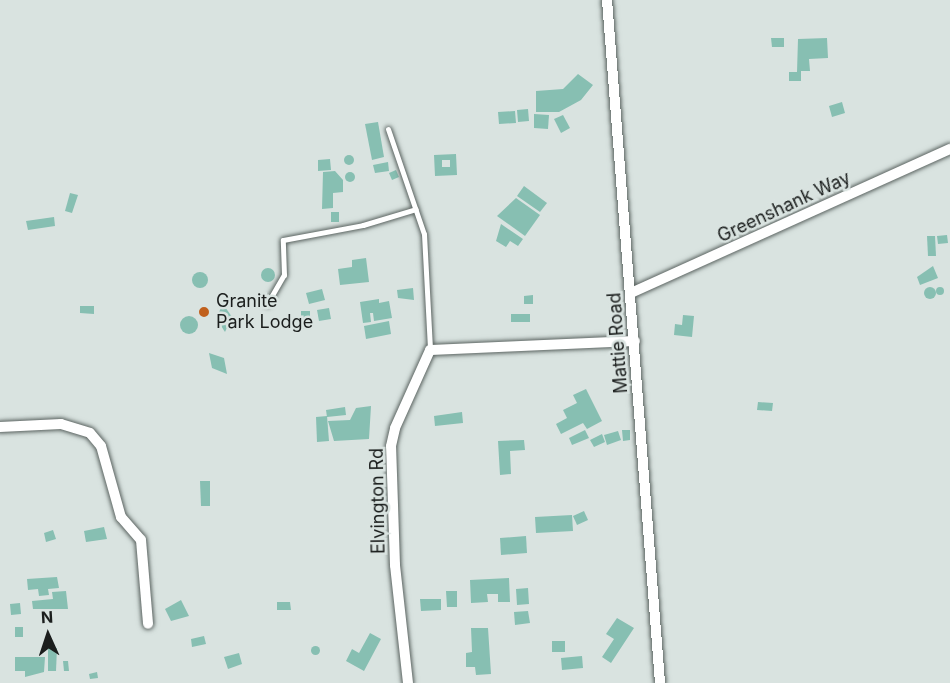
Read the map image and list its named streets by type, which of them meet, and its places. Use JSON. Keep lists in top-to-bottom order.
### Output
{
  "streets": {
    "street": ["Greenshank Way", "Mattie Road", "Elvington Rd"]
  },
  "crossings": [
    ["Greenshank Way", "Mattie Road"]
  ],
  "places": ["Granite Park Lodge"],
  "north": "top"
}
